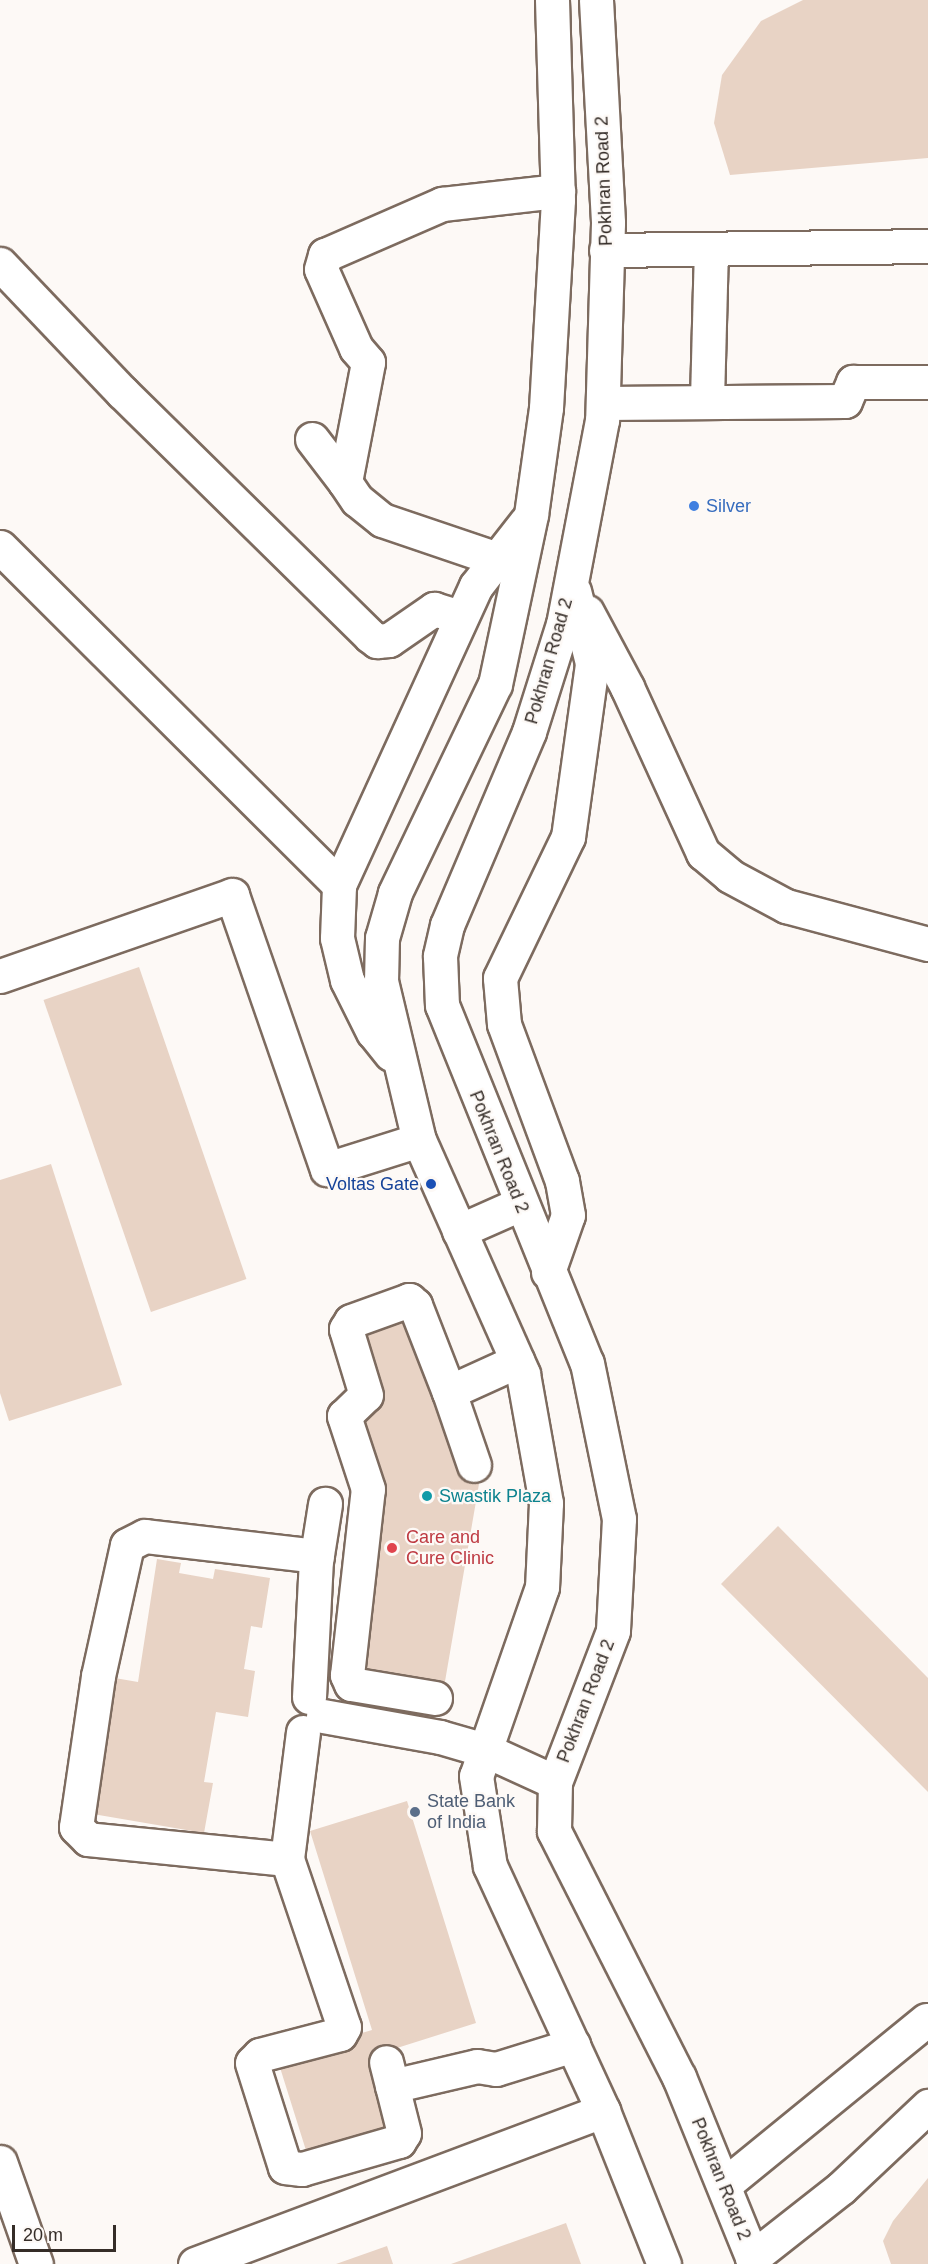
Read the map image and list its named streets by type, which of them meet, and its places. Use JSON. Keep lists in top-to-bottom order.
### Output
{
  "streets": {
    "main road": ["Pokhran Road 2"]
  },
  "places": [
    "Silver",
    "Voltas Gate",
    "Swastik Plaza",
    "Care and Cure Clinic",
    "State Bank of India"
  ],
  "scale_bar": "20 m"
}
